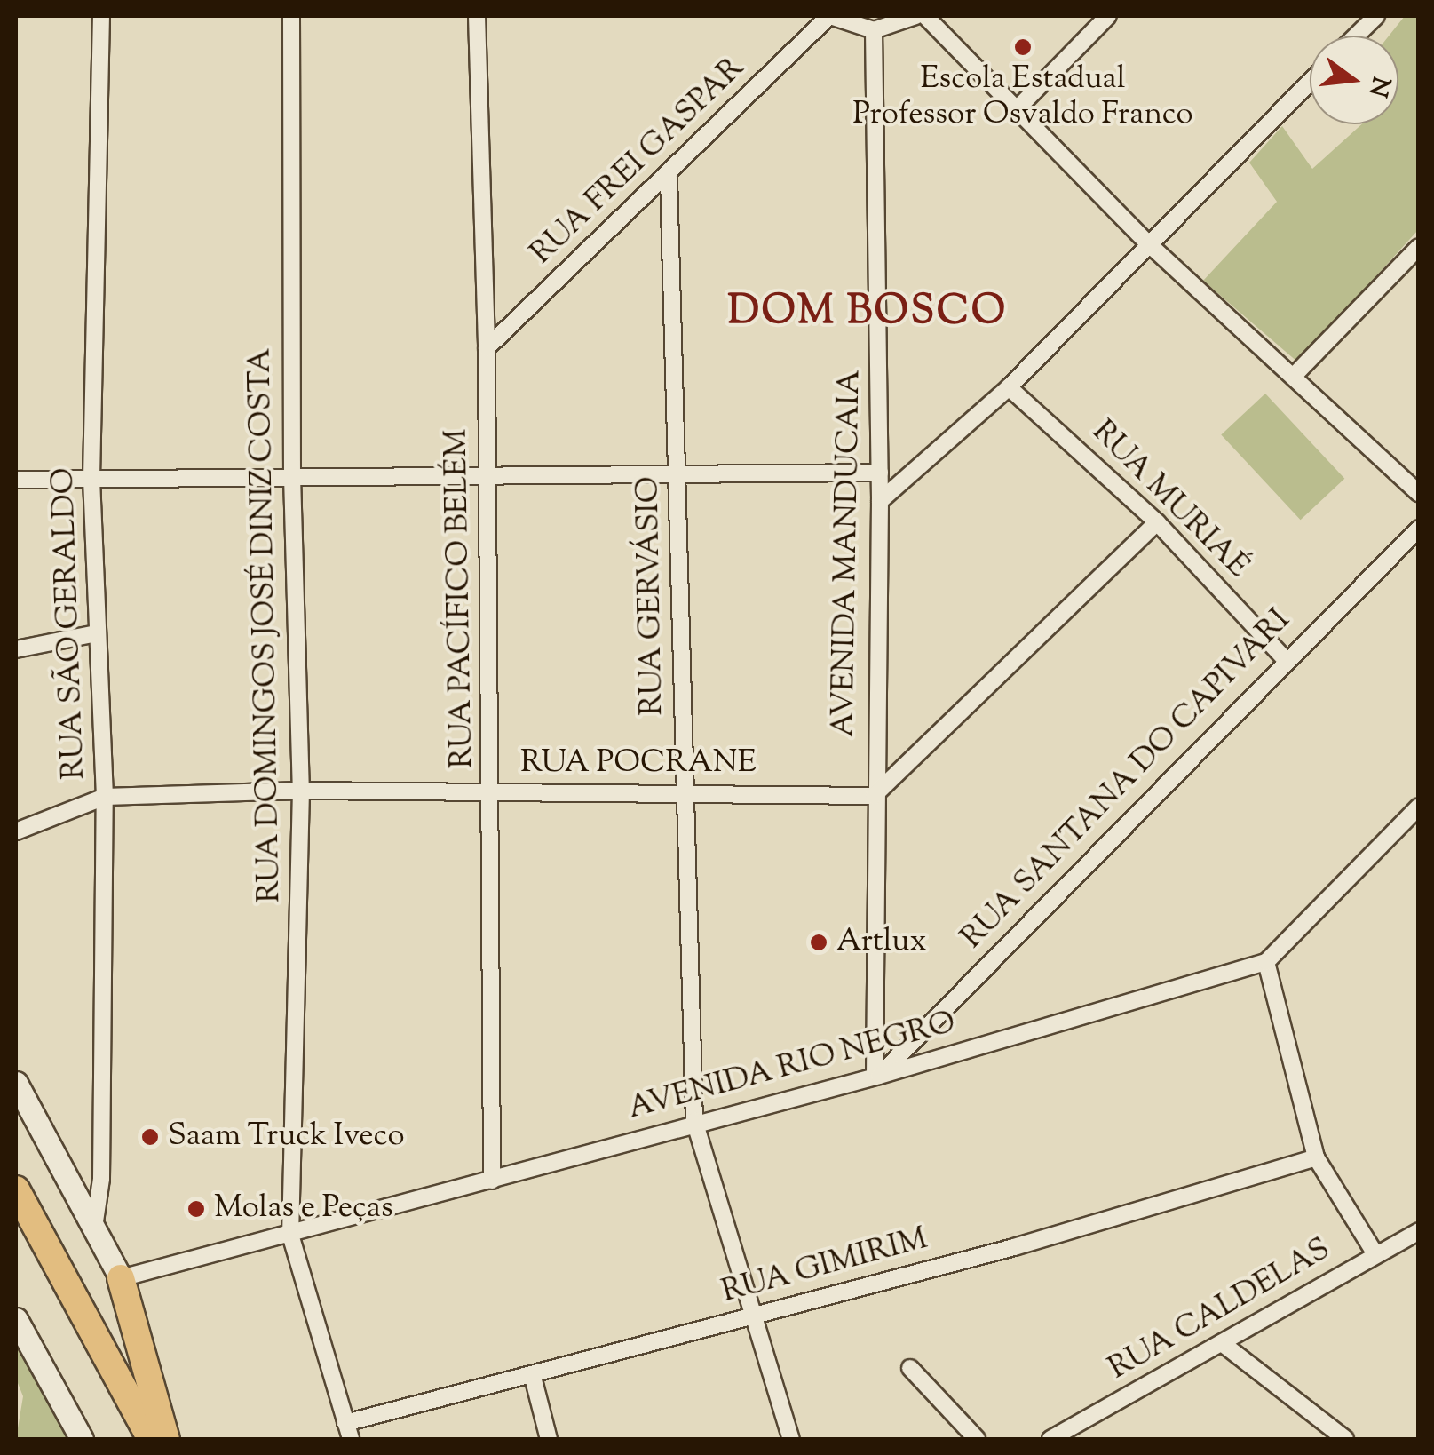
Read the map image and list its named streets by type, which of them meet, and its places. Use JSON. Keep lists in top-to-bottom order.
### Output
{
  "streets": {
    "street": [
      "RUA FREI GASPAR",
      "RUA MURIAÉ",
      "AVENIDA MANDUCAIA",
      "RUA GERVÁSIO",
      "RUA PACÍFICO BELÉM",
      "RUA SÃO GERALDO",
      "RUA DOMINGOS JOSÉ DINIZ COSTA",
      "RUA POCRANE",
      "RUA SANTANA DO CAPIVARI",
      "AVENIDA RIO NEGRO",
      "RUA GIMIRIM",
      "RUA CALDELAS"
    ]
  },
  "crossings": [
    ["RUA FREI GASPAR", "RUA GERVÁSIO"],
    ["RUA FREI GASPAR", "RUA PACÍFICO BELÉM"],
    ["RUA MURIAÉ", "RUA SANTANA DO CAPIVARI"],
    ["AVENIDA MANDUCAIA", "RUA POCRANE"],
    ["AVENIDA MANDUCAIA", "RUA SANTANA DO CAPIVARI"],
    ["AVENIDA MANDUCAIA", "AVENIDA RIO NEGRO"],
    ["RUA GERVÁSIO", "RUA POCRANE"],
    ["RUA GERVÁSIO", "AVENIDA RIO NEGRO"],
    ["RUA GERVÁSIO", "RUA GIMIRIM"],
    ["RUA PACÍFICO BELÉM", "RUA POCRANE"],
    ["RUA PACÍFICO BELÉM", "AVENIDA RIO NEGRO"],
    ["RUA SÃO GERALDO", "RUA POCRANE"],
    ["RUA DOMINGOS JOSÉ DINIZ COSTA", "RUA POCRANE"],
    ["RUA DOMINGOS JOSÉ DINIZ COSTA", "AVENIDA RIO NEGRO"],
    ["RUA DOMINGOS JOSÉ DINIZ COSTA", "RUA GIMIRIM"],
    ["RUA SANTANA DO CAPIVARI", "AVENIDA RIO NEGRO"]
  ],
  "districts": ["DOM BOSCO"],
  "places": [
    "Escola Estadual Professor Osvaldo Franco",
    "Artlux",
    "Saam Truck Iveco",
    "Molas e Peças"
  ],
  "north": "right"
}
